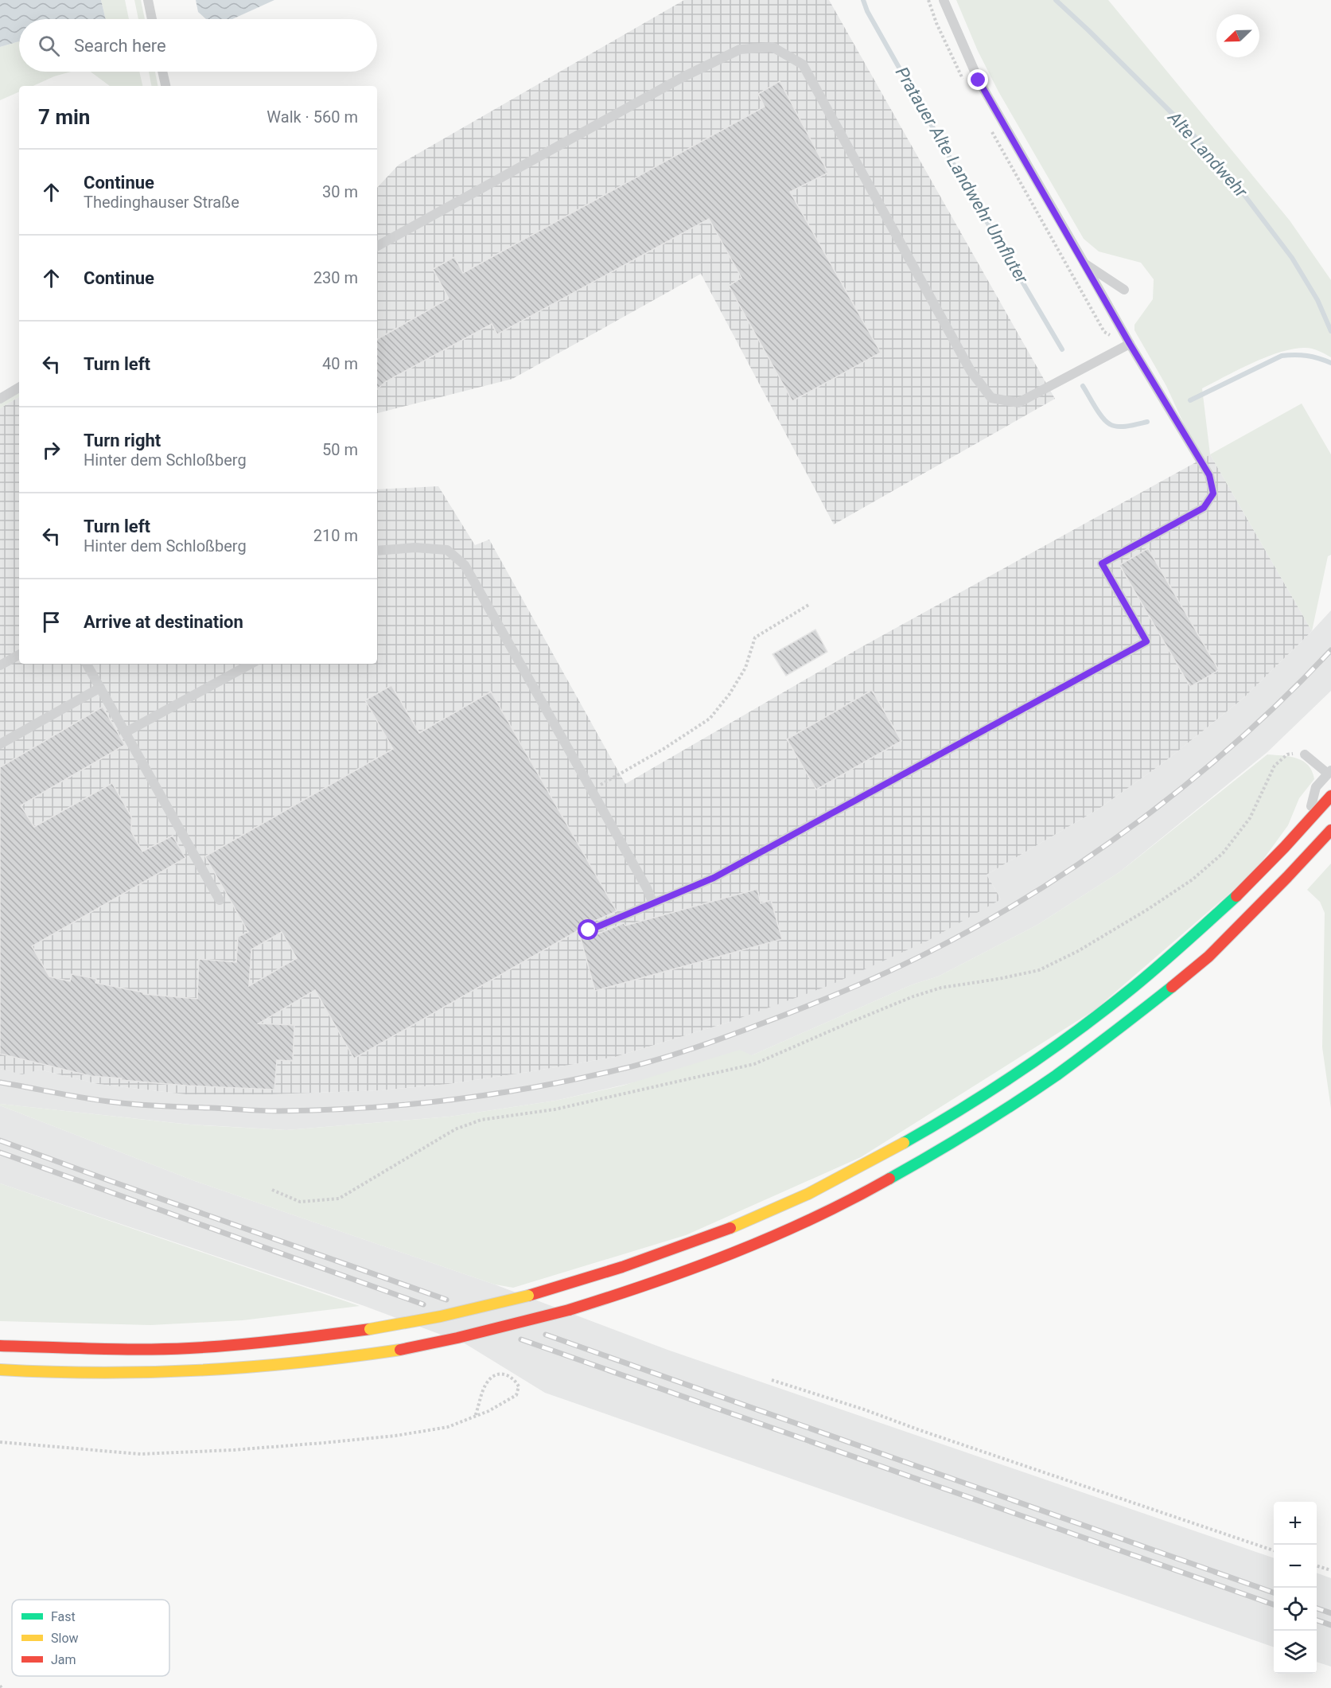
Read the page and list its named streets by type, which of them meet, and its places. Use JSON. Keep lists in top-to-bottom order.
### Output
{
  "water": ["Alte Landwehr", "Pratauer Alte Landwehr Umfluter"],
  "legend": ["Fast", "Slow", "Jam"],
  "north": "bottom left",
  "page": {
    "search": "Search here",
    "heading": ["7 min", "Walk · 560 m"],
    "list": [
      ["Continue", "Thedinghauser Straße", "30 m"],
      ["Continue", "230 m"],
      ["Turn left", "40 m"],
      ["Turn right", "Hinter dem Schloßberg", "50 m"],
      ["Turn left", "Hinter dem Schloßberg", "210 m"],
      "Arrive at destination"
    ],
    "map_buttons": ["+", "−"]
  }
}
